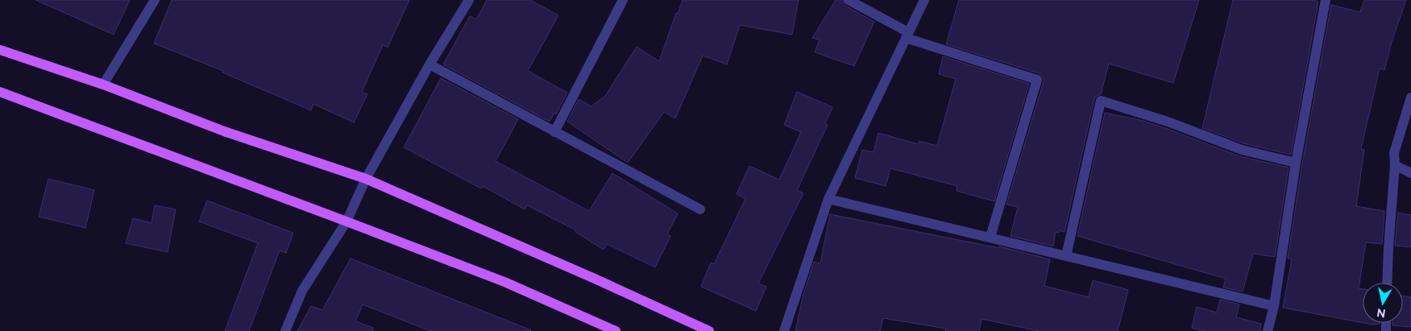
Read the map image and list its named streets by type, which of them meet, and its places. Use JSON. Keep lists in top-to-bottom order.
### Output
{
  "north": "bottom"
}
